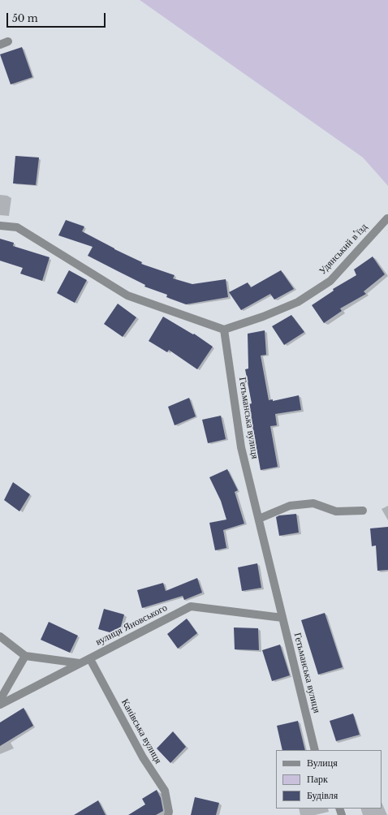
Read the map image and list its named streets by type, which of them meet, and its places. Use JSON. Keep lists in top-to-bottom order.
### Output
{
  "streets": {
    "street": [
      "Удянський в’їзд",
      "Гетьманська вулиця",
      "вулиця Яновського",
      "Канівська вулиця"
    ]
  },
  "crossings": [
    ["Удянський в’їзд", "Гетьманська вулиця"],
    ["Гетьманська вулиця", "вулиця Яновського"],
    ["вулиця Яновського", "Канівська вулиця"]
  ],
  "legend": ["Вулиця", "Парк", "Будівля"],
  "scale_bar": "50 m"
}
